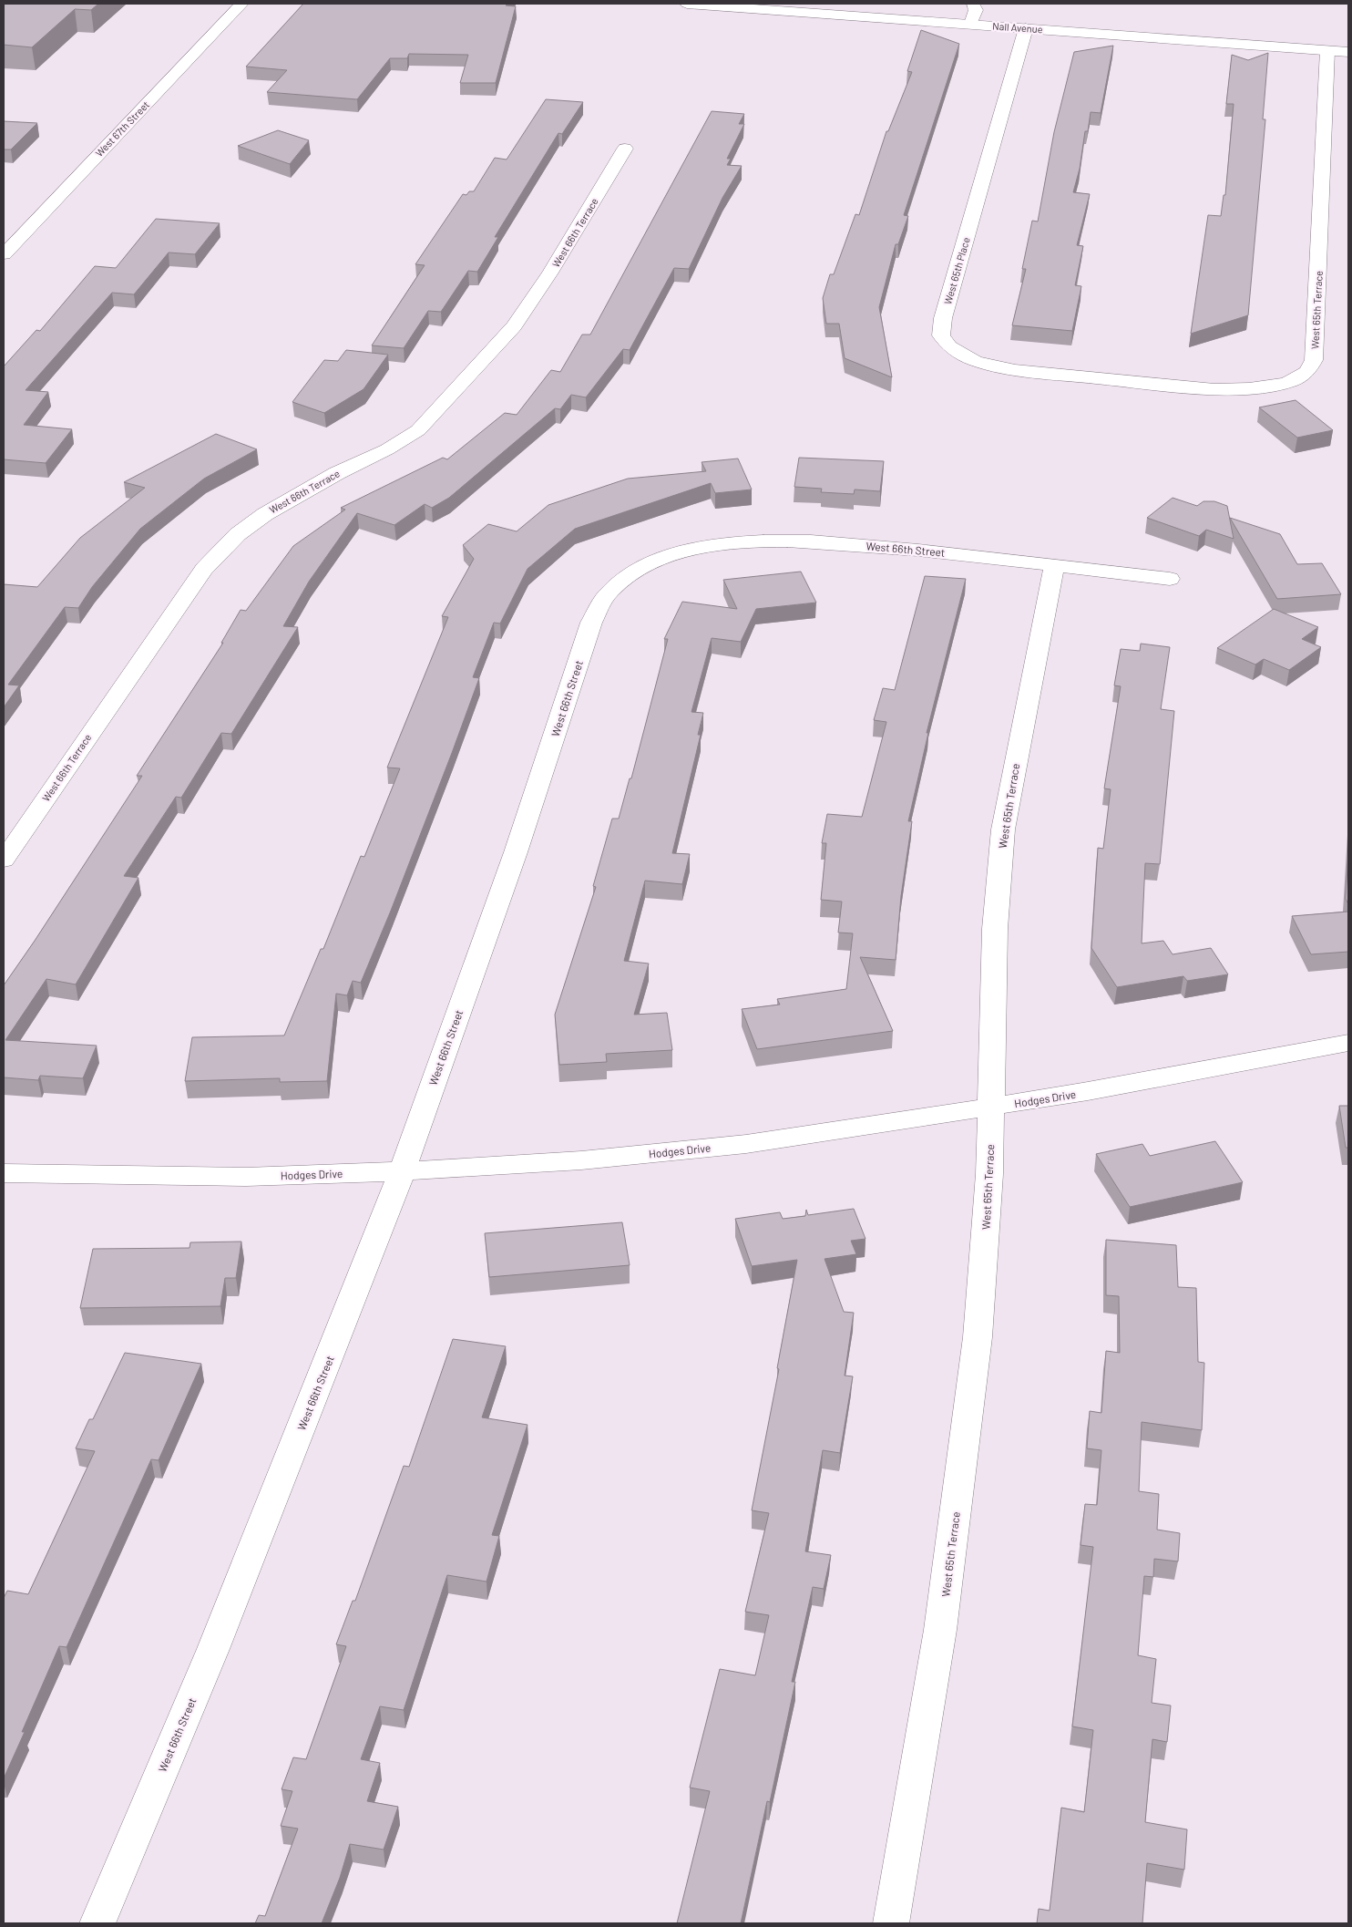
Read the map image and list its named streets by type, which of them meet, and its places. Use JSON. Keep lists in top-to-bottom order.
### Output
{
  "streets": {
    "street": [
      "Nall Avenue",
      "West 67th Street",
      "West 66th Terrace",
      "West 65th Place",
      "West 65th Terrace",
      "West 66th Street",
      "Hodges Drive"
    ]
  },
  "crossings": [
    ["Nall Avenue", "West 65th Place"],
    ["Nall Avenue", "West 65th Terrace"],
    ["West 65th Place", "West 65th Terrace"],
    ["West 65th Terrace", "West 66th Street"],
    ["West 65th Terrace", "Hodges Drive"],
    ["West 66th Street", "Hodges Drive"]
  ]
}
